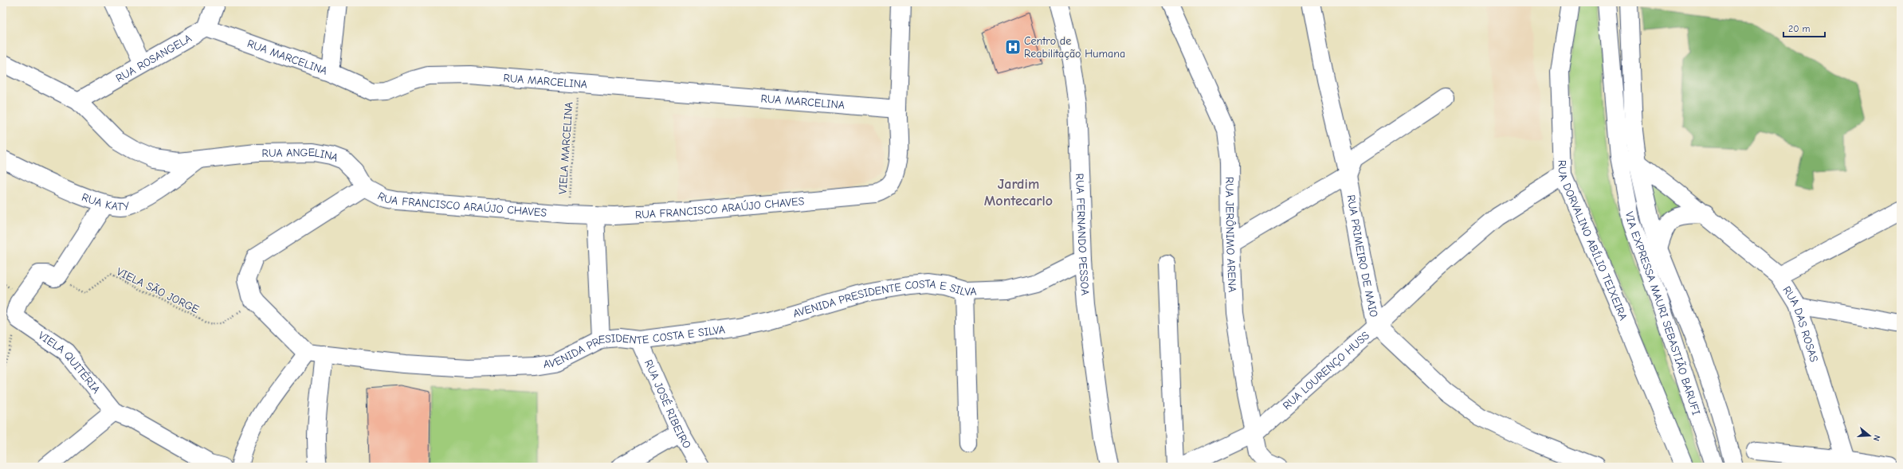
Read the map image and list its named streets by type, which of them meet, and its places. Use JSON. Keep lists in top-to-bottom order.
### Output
{
  "streets": {
    "street": [
      "RUA ROSANGELA",
      "RUA MARCELINA",
      "RUA ANGELINA",
      "RUA KATY",
      "RUA FRANCISCO ARAÚJO CHAVES",
      "RUA FERNANDO PESSOA",
      "RUA JERÔNIMO ARENA",
      "RUA DORVALINO ABÍLIO TEIXEIRA",
      "RUA PRIMEIRO DE MAIO",
      "AVENIDA PRESIDENTE COSTA E SILVA",
      "VIA EXPRESSA MAURI SEBASTIÃO BARUFI",
      "RUA DAS ROSAS",
      "VIELA QUITÉRIA",
      "RUA LOURENÇO HUSS",
      "RUA JOSÉ RIBEIRO"
    ],
    "path": ["VIELA MARCELINA", "VIELA SÃO JORGE"]
  },
  "crossings": [
    ["RUA ROSANGELA", "RUA MARCELINA"],
    ["RUA ROSANGELA", "RUA ANGELINA"],
    ["RUA MARCELINA", "VIELA MARCELINA"],
    ["RUA MARCELINA", "RUA FRANCISCO ARAÚJO CHAVES"],
    ["VIELA MARCELINA", "RUA FRANCISCO ARAÚJO CHAVES"],
    ["RUA ANGELINA", "RUA KATY"],
    ["RUA ANGELINA", "RUA FRANCISCO ARAÚJO CHAVES"],
    ["RUA FERNANDO PESSOA", "AVENIDA PRESIDENTE COSTA E SILVA"],
    ["RUA JERÔNIMO ARENA", "RUA LOURENÇO HUSS"],
    ["RUA DORVALINO ABÍLIO TEIXEIRA", "RUA LOURENÇO HUSS"],
    ["RUA PRIMEIRO DE MAIO", "RUA LOURENÇO HUSS"],
    ["AVENIDA PRESIDENTE COSTA E SILVA", "RUA JOSÉ RIBEIRO"],
    ["VIA EXPRESSA MAURI SEBASTIÃO BARUFI", "RUA DAS ROSAS"]
  ],
  "districts": ["Jardim Montecarlo"],
  "places": {
    "hospital": ["Centro de Reabilitação Humana"]
  },
  "scale_bar": "20 m",
  "north": "right"
}
